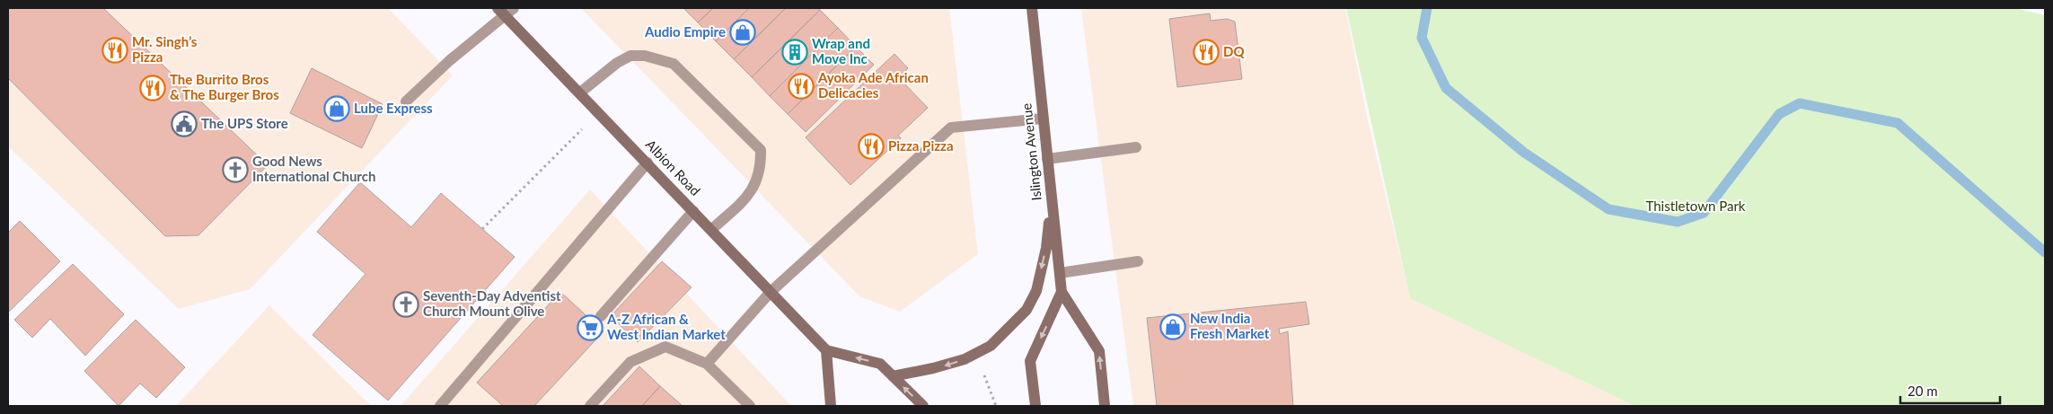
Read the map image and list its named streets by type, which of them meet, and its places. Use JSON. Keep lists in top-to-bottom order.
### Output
{
  "streets": {
    "main road": ["Islington Avenue", "Albion Road"]
  },
  "parks": ["Thistletown Park"],
  "places": {
    "shop": ["Audio Empire", "Lube Express", "New India Fresh Market"],
    "restaurant": [
      "Mr. Singh’s Pizza",
      "DQ",
      "Ayoka Ade African Delicacies",
      "The Burrito Bros & The Burger Bros",
      "Pizza Pizza"
    ],
    "building": ["Wrap and Move Inc"],
    "public building": ["The UPS Store"],
    "church": ["Good News International Church", "Seventh-Day Adventist Church Mount Olive"],
    "supermarket": ["A-Z African & West Indian Market"]
  },
  "scale_bar": "20 m"
}
